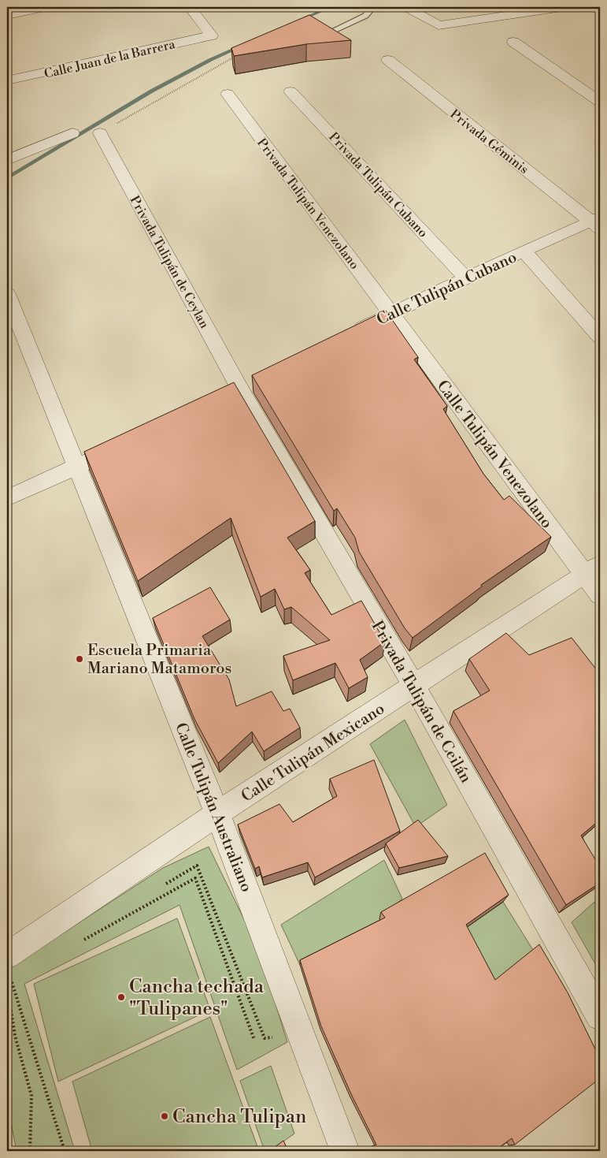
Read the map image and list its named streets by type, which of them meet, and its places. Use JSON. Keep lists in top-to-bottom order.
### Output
{
  "streets": {
    "street": [
      "Calle Juan de la Barrera",
      "Privada Géminis",
      "Privada Tulipán Cubano",
      "Privada Tulipán Venezolano",
      "Privada Tulipán de Ceylan",
      "Calle Tulipán Cubano",
      "Calle Tulipán Venezolano",
      "Privada Tulipán de Ceilán",
      "Calle Tulipán Mexicano",
      "Calle Tulipán Australiano"
    ]
  },
  "crossings": [
    ["Privada Géminis", "Calle Tulipán Cubano"],
    ["Privada Tulipán Cubano", "Calle Tulipán Cubano"],
    ["Privada Tulipán Venezolano", "Calle Tulipán Cubano"],
    ["Privada Tulipán Venezolano", "Calle Tulipán Venezolano"],
    ["Privada Tulipán de Ceylan", "Privada Tulipán de Ceilán"],
    ["Calle Tulipán Cubano", "Calle Tulipán Venezolano"],
    ["Calle Tulipán Venezolano", "Calle Tulipán Mexicano"],
    ["Privada Tulipán de Ceilán", "Calle Tulipán Mexicano"],
    ["Calle Tulipán Mexicano", "Calle Tulipán Australiano"]
  ],
  "places": ["Escuela Primaria Mariano Matamoros", "Cancha techada \"Tulipanes\"", "Cancha Tulipan"]
}
